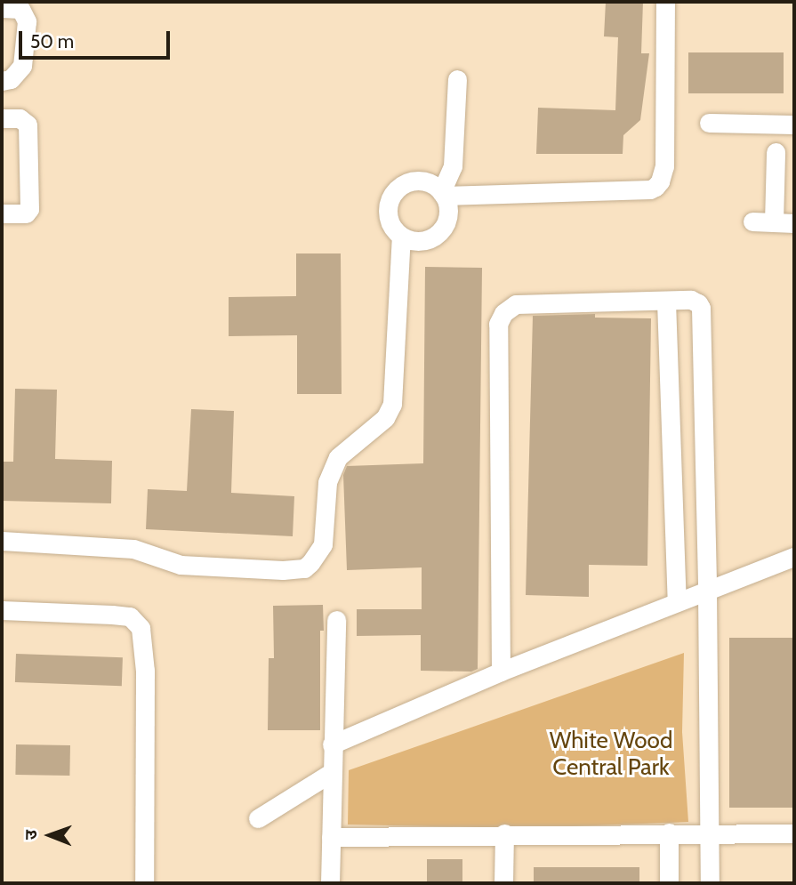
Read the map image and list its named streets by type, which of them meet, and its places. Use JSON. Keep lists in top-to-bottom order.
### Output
{
  "parks": ["White Wood Central Park"],
  "scale_bar": "50 m",
  "north": "left"
}
